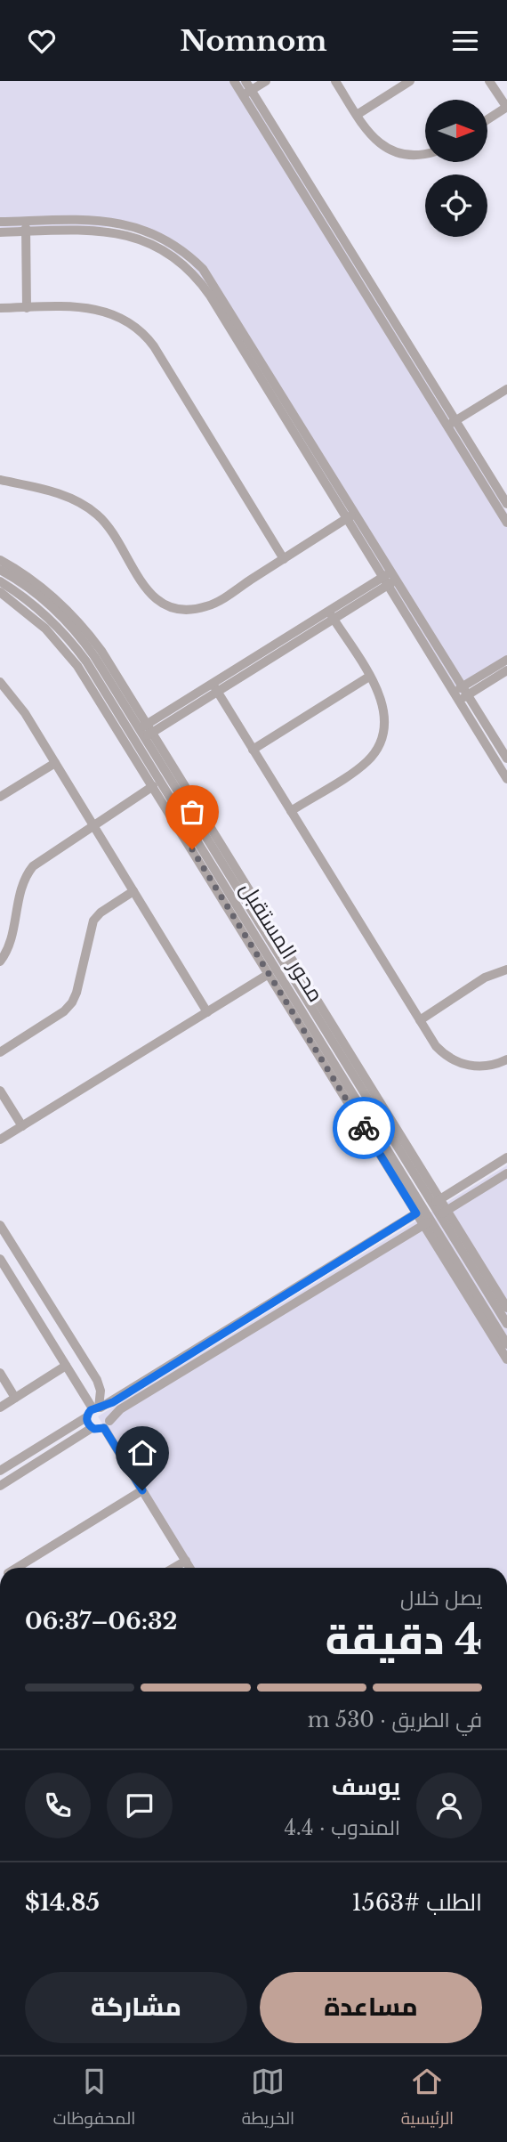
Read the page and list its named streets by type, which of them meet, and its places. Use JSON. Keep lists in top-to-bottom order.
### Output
{
  "streets": {
    "street": ["محور المستقبل"]
  },
  "north": "right",
  "page": {
    "header": "Nomnom",
    "heading": ["4 دقيقة", "يصل خلال", "06:32–06:37"],
    "panel": [
      "يوسف",
      "المندوب · 4.4",
      "الطلب #1563",
      "$14.85"
    ],
    "bar": "في الطريق · 530 m",
    "buttons": ["مساعدة", "مشاركة"],
    "tabs": ["الرئيسية", "الخريطة", "المحفوظات"]
  }
}
